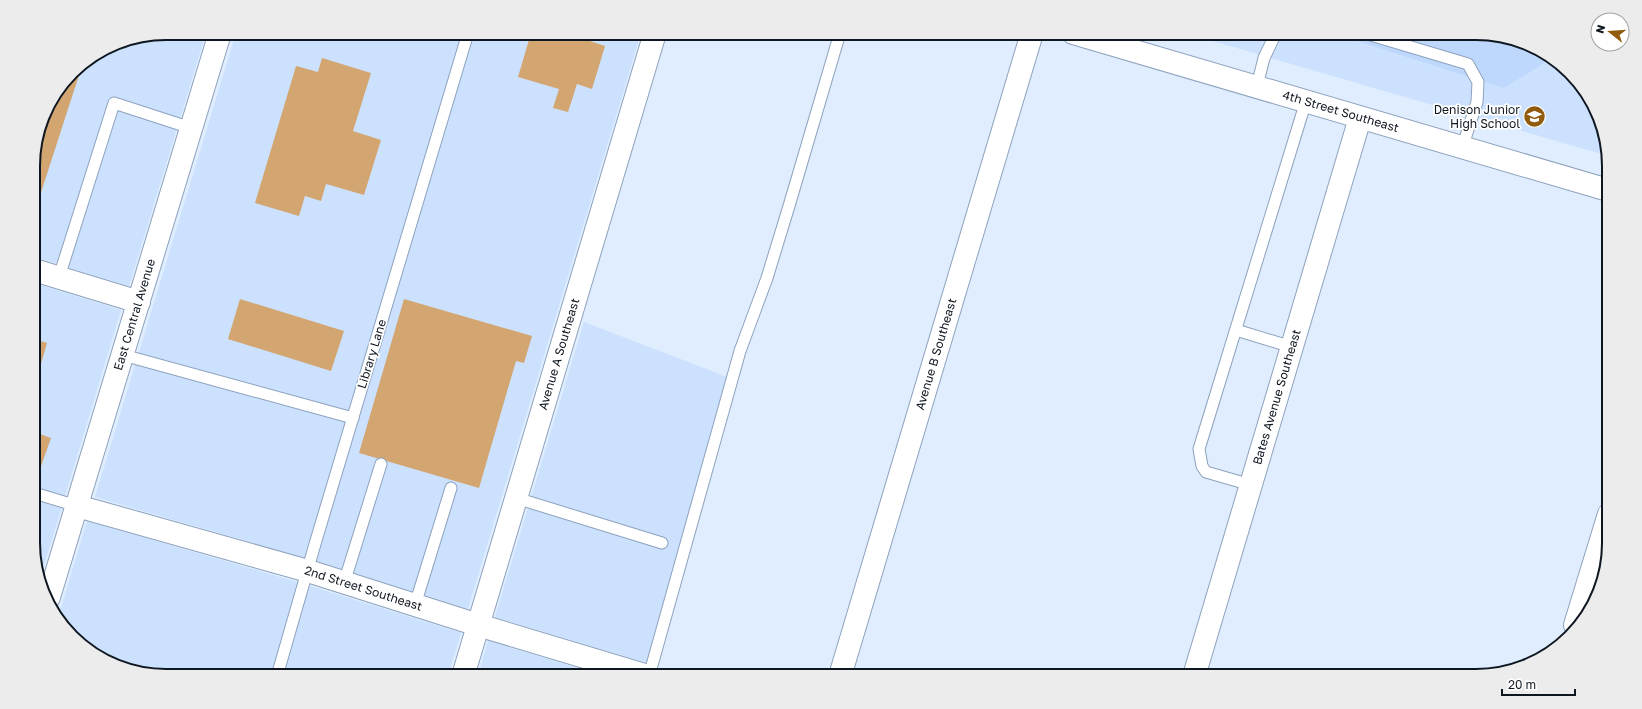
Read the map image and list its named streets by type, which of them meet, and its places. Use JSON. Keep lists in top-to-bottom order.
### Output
{
  "streets": {
    "street": [
      "4th Street Southeast",
      "East Central Avenue",
      "Avenue A Southeast",
      "Avenue B Southeast",
      "Bates Avenue Southeast",
      "2nd Street Southeast"
    ],
    "lane": ["Library Lane"]
  },
  "crossings": [
    ["4th Street Southeast", "Bates Avenue Southeast"],
    ["East Central Avenue", "2nd Street Southeast"],
    ["Library Lane", "2nd Street Southeast"],
    ["Avenue A Southeast", "2nd Street Southeast"]
  ],
  "places": {
    "school or university": ["Denison Junior High School"]
  },
  "scale_bar": "20 m",
  "north": "left"
}
